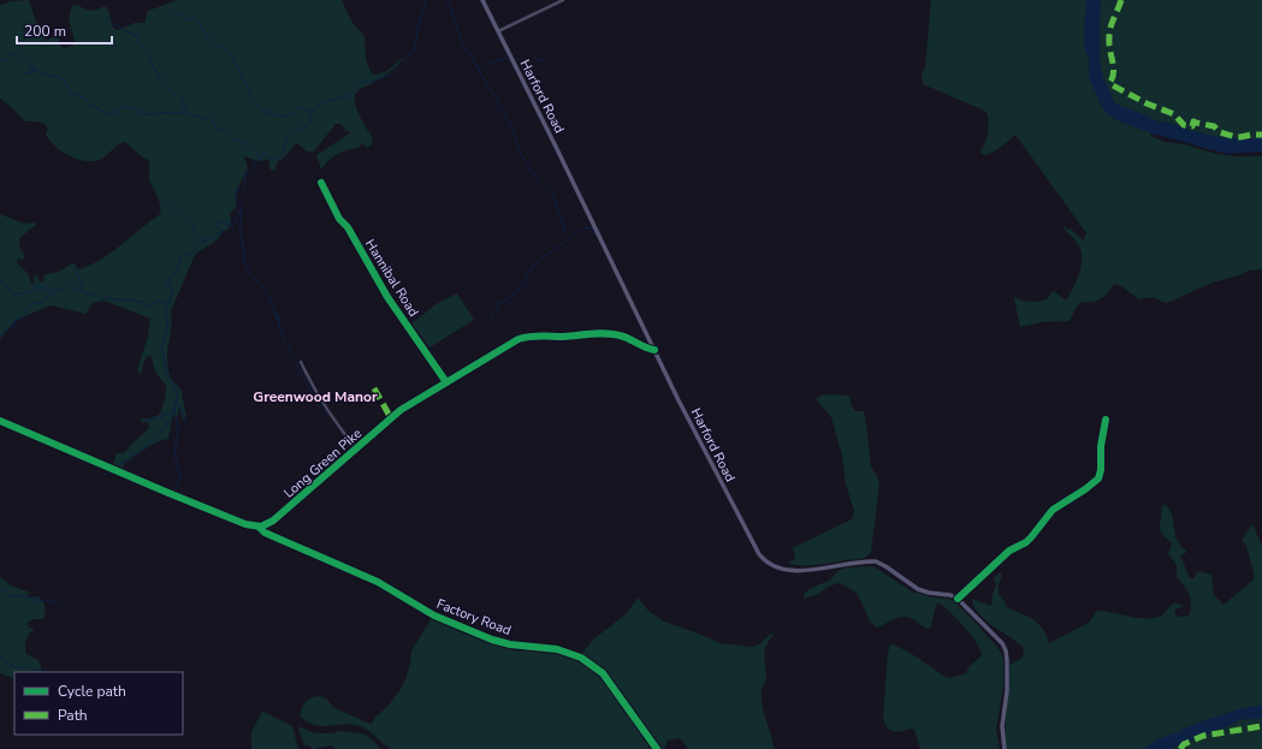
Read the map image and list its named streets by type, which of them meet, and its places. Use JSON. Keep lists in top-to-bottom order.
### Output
{
  "streets": {
    "main road": ["Harford Road", "Long Green Pike"],
    "street": ["Hannibal Road", "Factory Road"]
  },
  "crossings": [
    ["Harford Road", "Long Green Pike"],
    ["Hannibal Road", "Long Green Pike"],
    ["Long Green Pike", "Factory Road"]
  ],
  "districts": ["Greenwood Manor"],
  "legend": ["Cycle path", "Path"],
  "scale_bar": "200 m"
}
